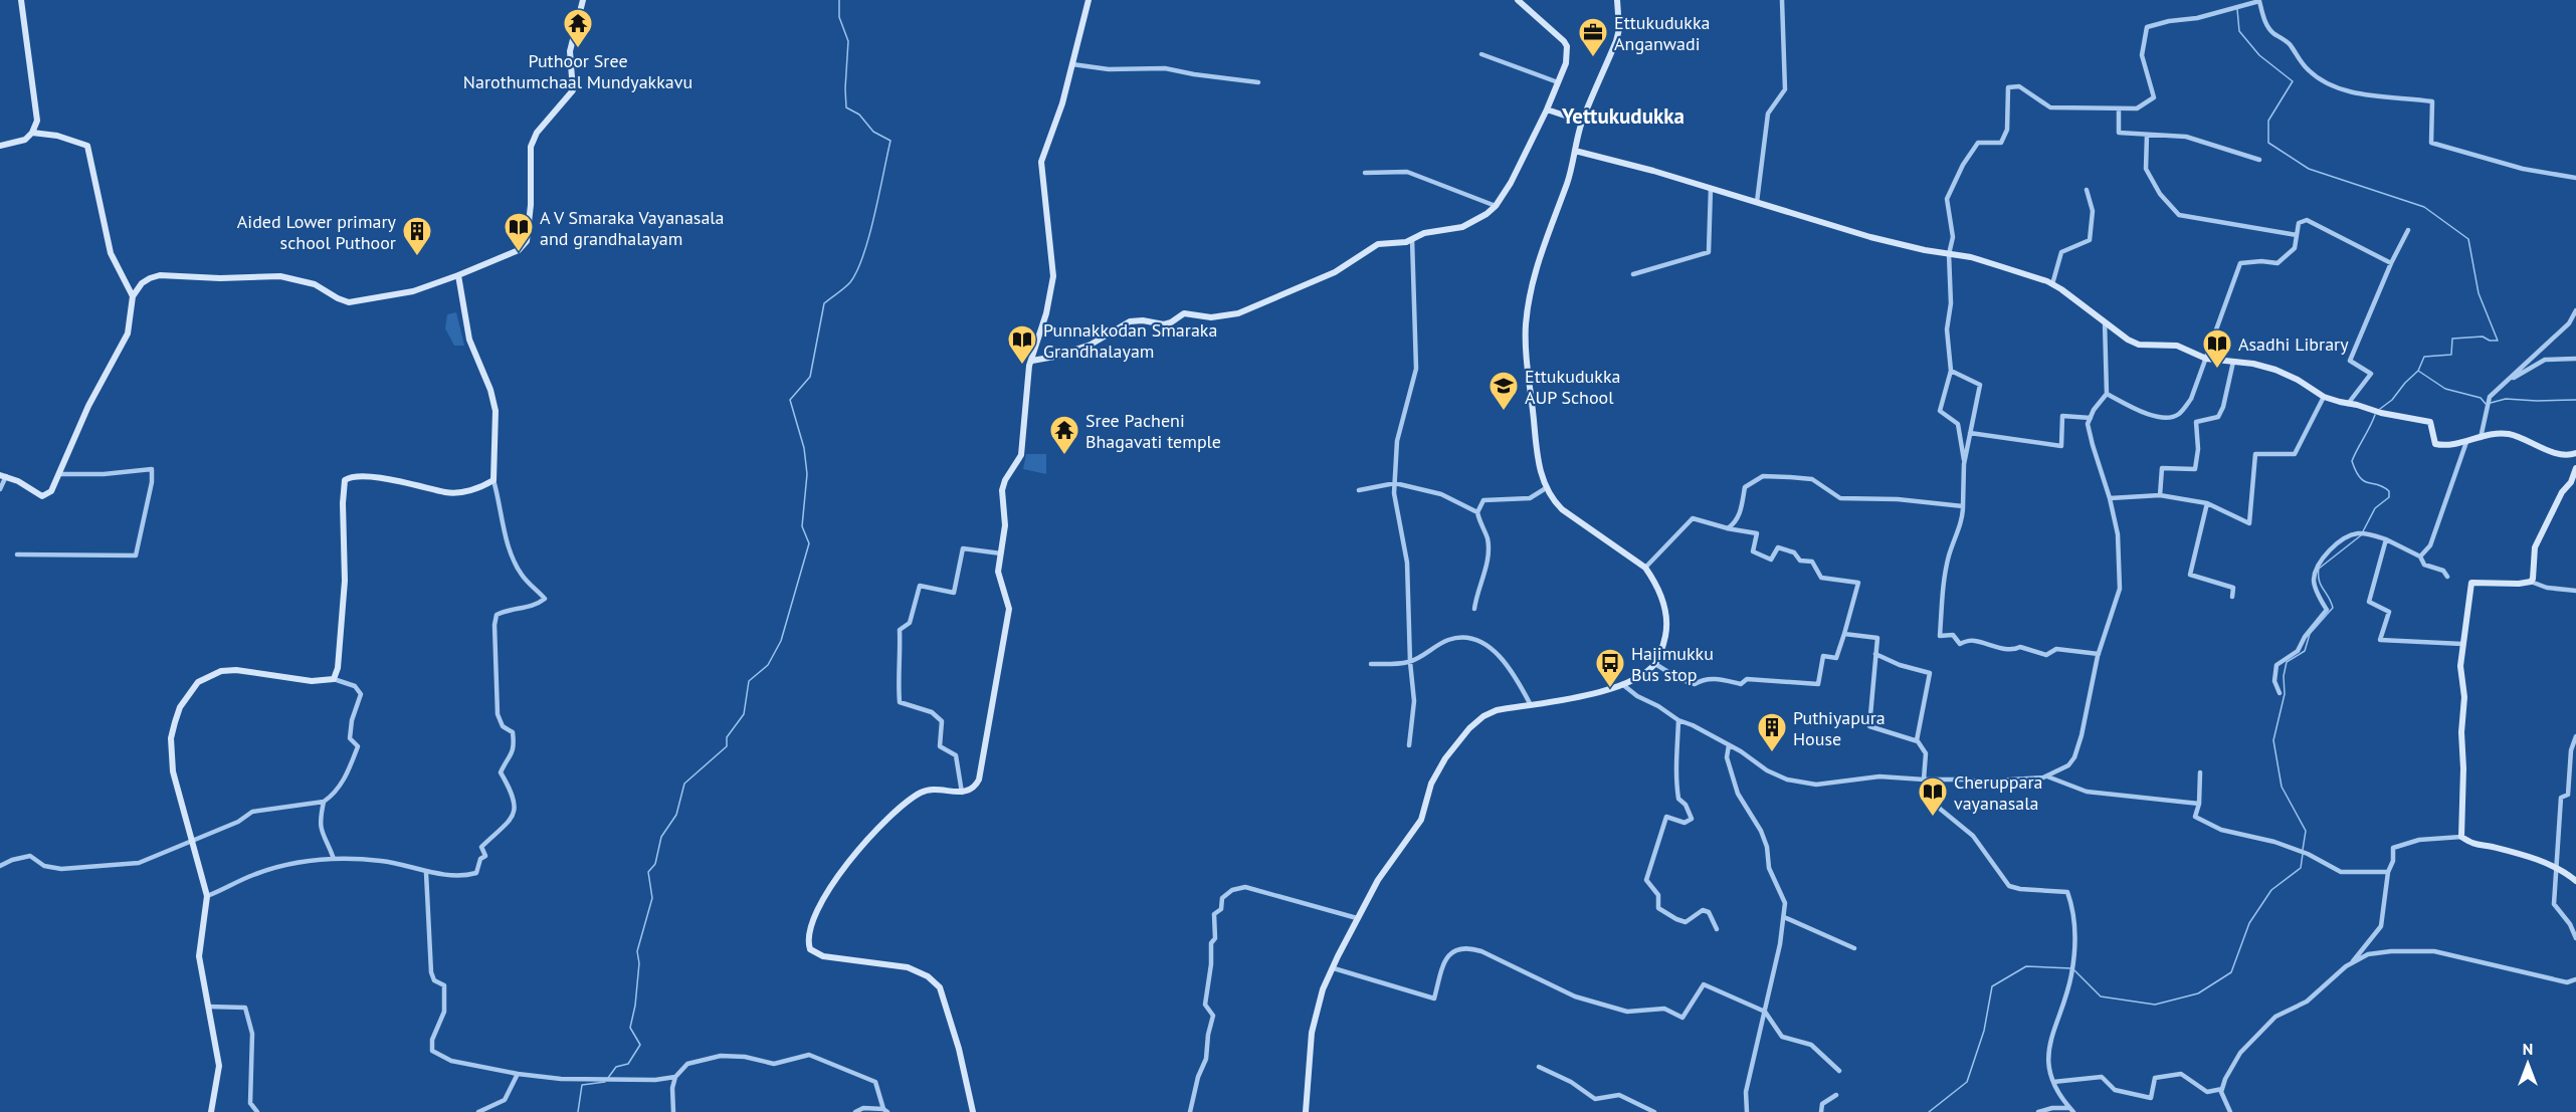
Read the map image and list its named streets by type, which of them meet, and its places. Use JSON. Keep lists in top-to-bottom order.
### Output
{
  "districts": ["Yettukudukka"],
  "places": {
    "temple": ["Puthoor Sree Narothumchaal Mundyakkavu", "Sree Pacheni Bhagavati temple"],
    "office": ["Ettukudukka Anganwadi"],
    "library": [
      "A V Smaraka Vayanasala and grandhalayam",
      "Punnakkodan Smaraka Grandhalayam",
      "Asadhi Library",
      "Cheruppara vayanasala"
    ],
    "building": ["Aided Lower primary school Puthoor", "Puthiyapura House"],
    "school or university": ["Ettukudukka AUP School"],
    "bus stop": ["Hajimukku Bus stop"]
  },
  "north": "top"
}
